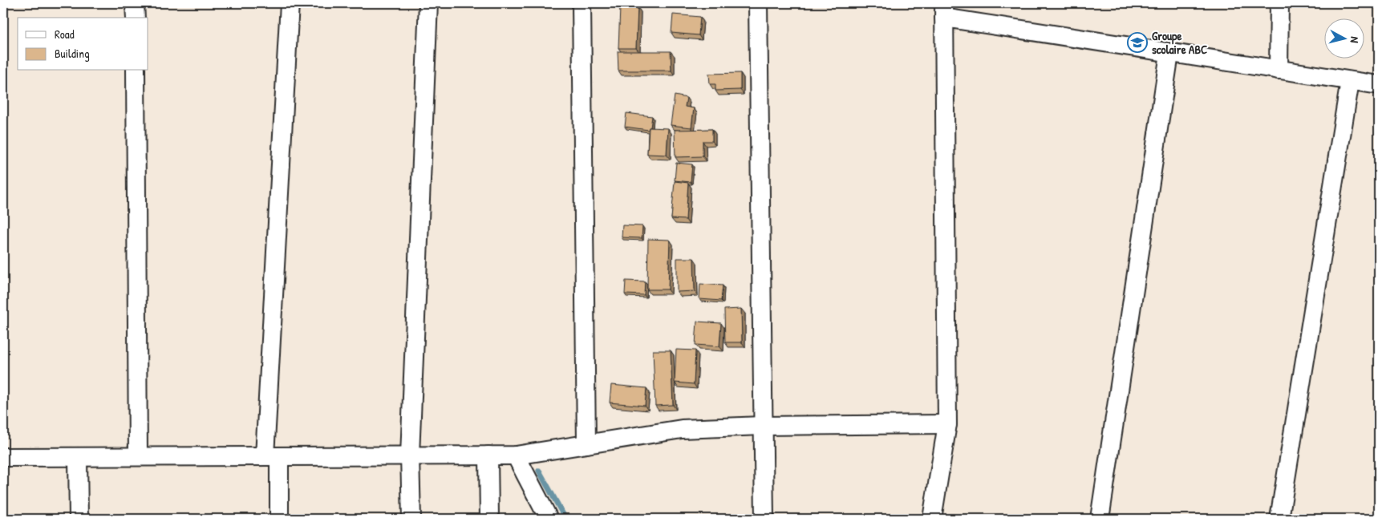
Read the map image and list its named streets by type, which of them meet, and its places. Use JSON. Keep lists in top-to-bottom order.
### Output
{
  "places": {
    "school or university": ["Groupe scolaire ABC"]
  },
  "legend": ["Road", "Building"],
  "north": "right"
}
